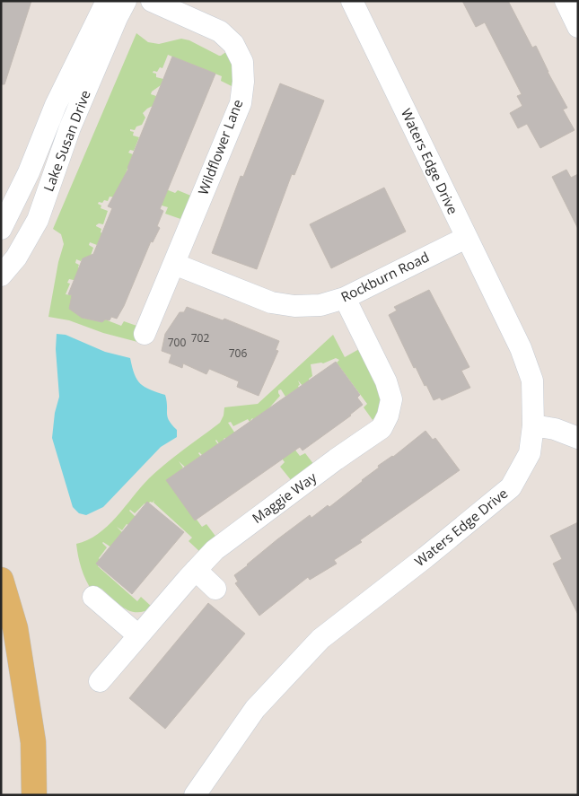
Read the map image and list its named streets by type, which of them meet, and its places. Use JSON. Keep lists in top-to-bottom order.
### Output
{
  "streets": {
    "street": [
      "Lake Susan Drive",
      "Wildflower Lane",
      "Waters Edge Drive",
      "Rockburn Road",
      "Maggie Way"
    ]
  },
  "crossings": [
    ["Wildflower Lane", "Rockburn Road"],
    ["Waters Edge Drive", "Rockburn Road"],
    ["Rockburn Road", "Maggie Way"]
  ],
  "house_numbers": ["702", "700", "706"]
}
